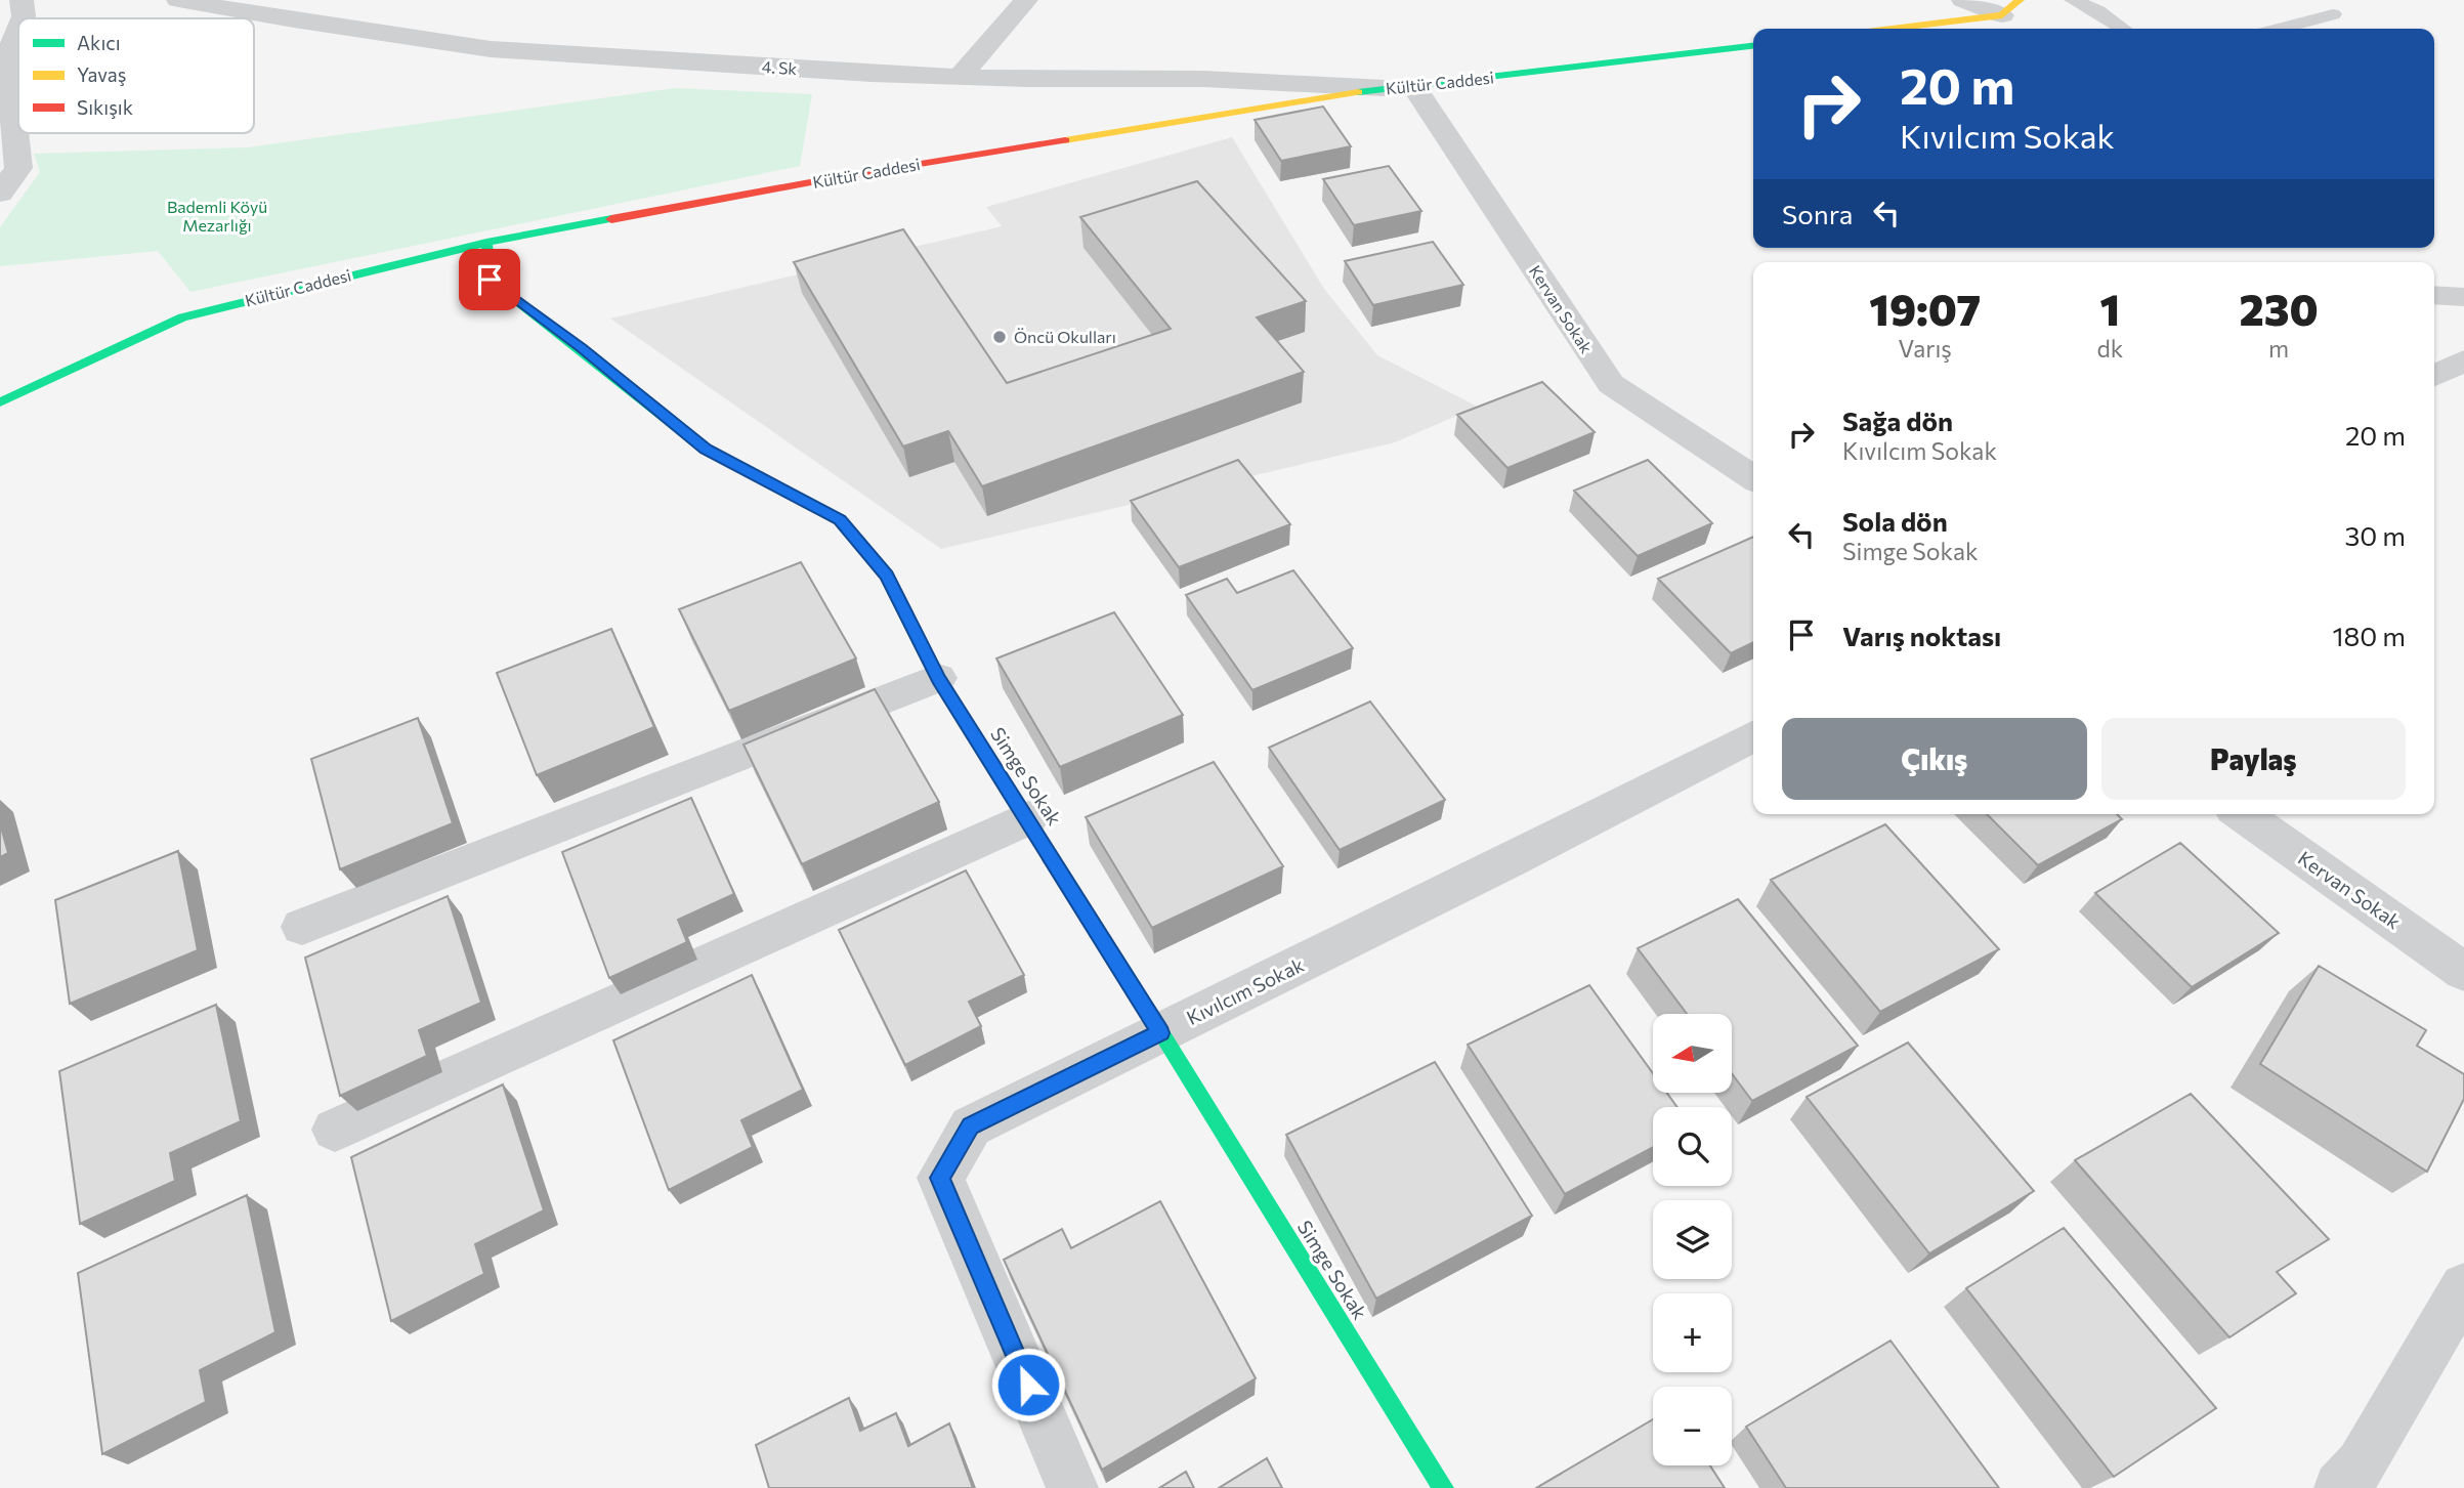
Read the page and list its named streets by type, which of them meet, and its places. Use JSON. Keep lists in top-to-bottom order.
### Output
{
  "streets": {
    "street": [
      "4. Sk",
      "Kültür Caddesi",
      "Kervan Sokak",
      "Simge Sokak",
      "Kıvılcım Sokak"
    ]
  },
  "crossings": [
    ["4. Sk", "Kültür Caddesi"],
    ["4. Sk", "Kervan Sokak"],
    ["Kültür Caddesi", "Kervan Sokak"],
    ["Kültür Caddesi", "Simge Sokak"],
    ["Simge Sokak", "Kıvılcım Sokak"]
  ],
  "parks": ["Bademli Köyü Mezarlığı"],
  "places": ["Öncü Okulları"],
  "legend": ["Akıcı", "Yavaş", "Sıkışık"],
  "north": "left",
  "page": {
    "turn": ["20 m", "Kıvılcım Sokak"],
    "then": "Sonra",
    "eta": [
      "19:07",
      "Varış",
      "1",
      "dk",
      "230",
      "m"
    ],
    "list": [
      {
        "name": "Sağa dön",
        "note": "Kıvılcım Sokak",
        "value": "20 m"
      },
      {
        "name": "Sola dön",
        "note": "Simge Sokak",
        "value": "30 m"
      },
      {
        "name": "Varış noktası",
        "value": "180 m"
      }
    ],
    "buttons": ["Çıkış", "Paylaş"],
    "map_buttons": ["+", "−"]
  }
}
